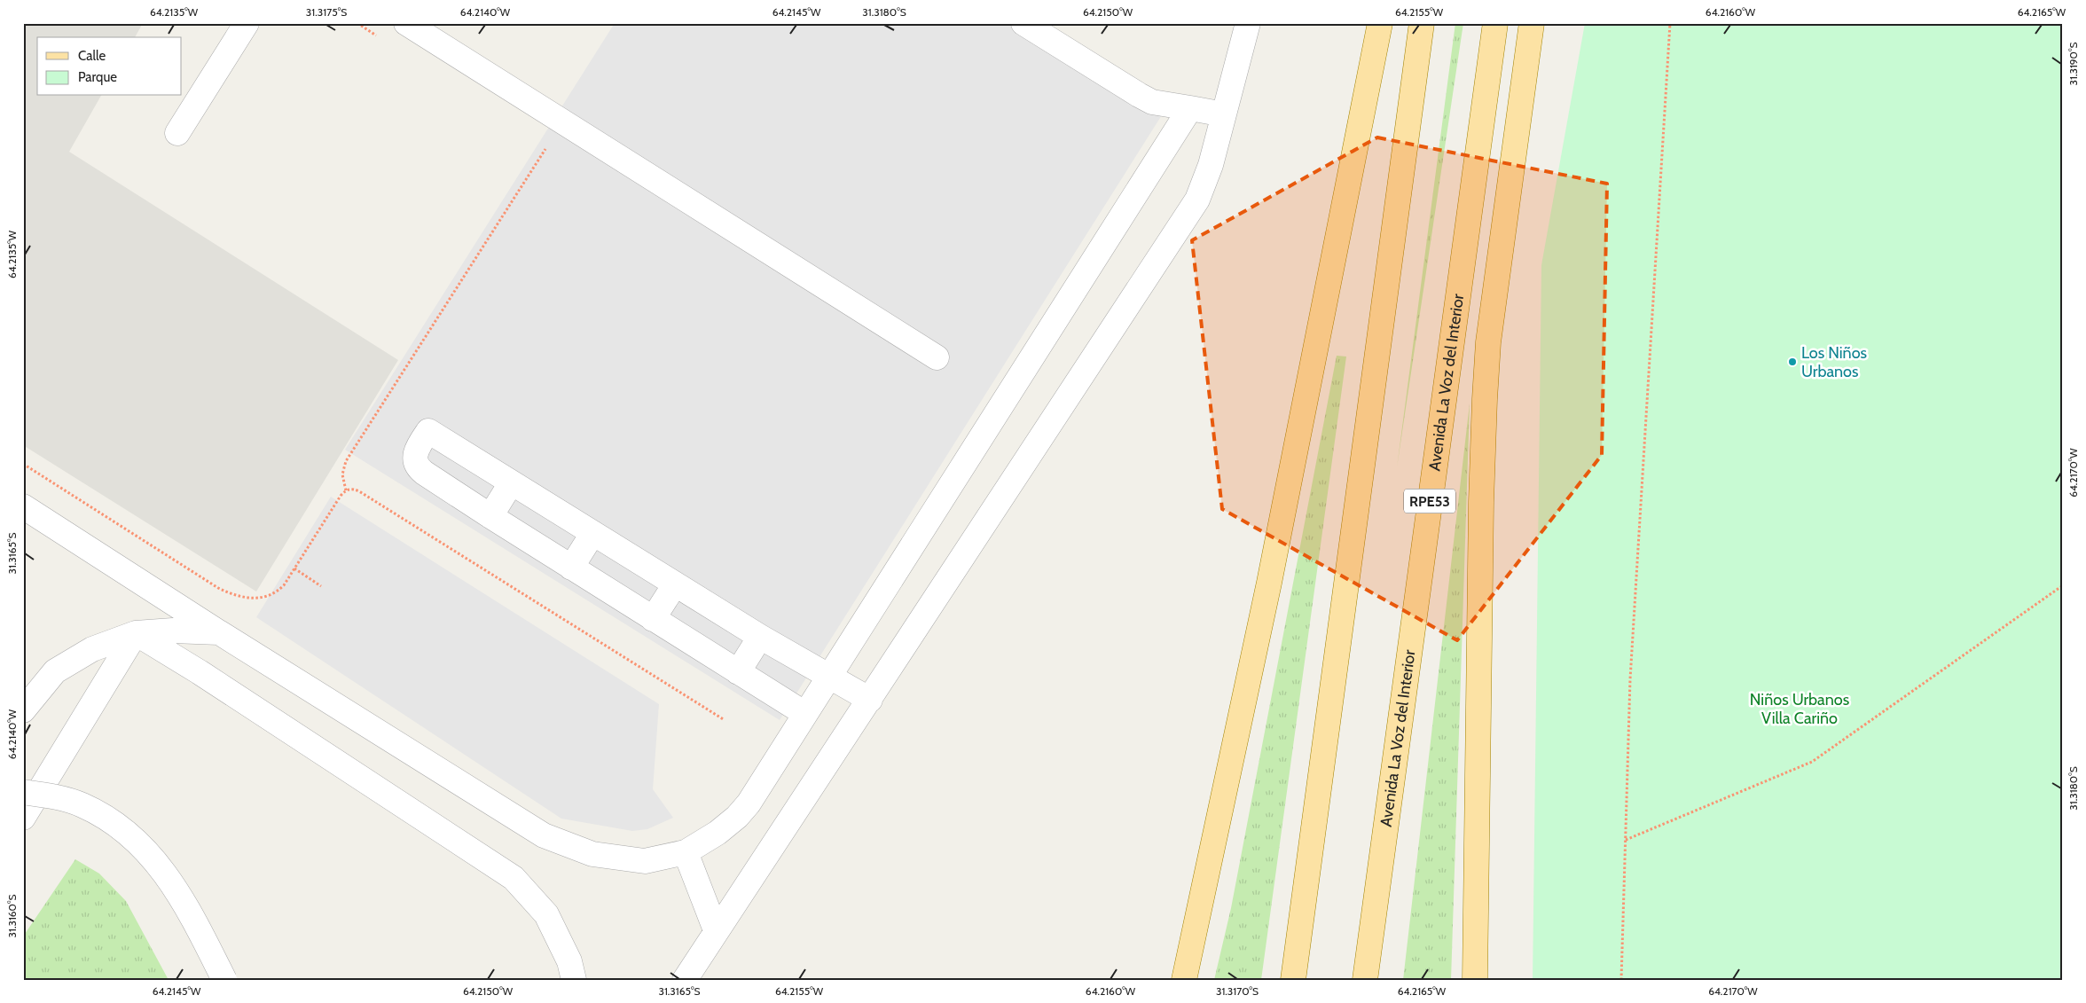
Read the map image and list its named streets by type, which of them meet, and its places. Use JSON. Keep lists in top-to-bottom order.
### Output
{
  "streets": {
    "main road": ["Avenida La Voz del Interior", "RPE53"]
  },
  "parks": ["Niños Urbanos Villa Cariño"],
  "places": ["Los Niños Urbanos"],
  "legend": ["Calle", "Parque"],
  "coordinates": [
    "64.2135°W",
    "31.3175°S",
    "64.2140°W",
    "64.2145°W",
    "31.3180°S",
    "64.2150°W",
    "64.2155°W",
    "64.2160°W",
    "64.2165°W",
    "31.3190°S",
    "64.2170°W",
    "31.3165°S",
    "31.3160°S",
    "31.3170°S"
  ]
}
